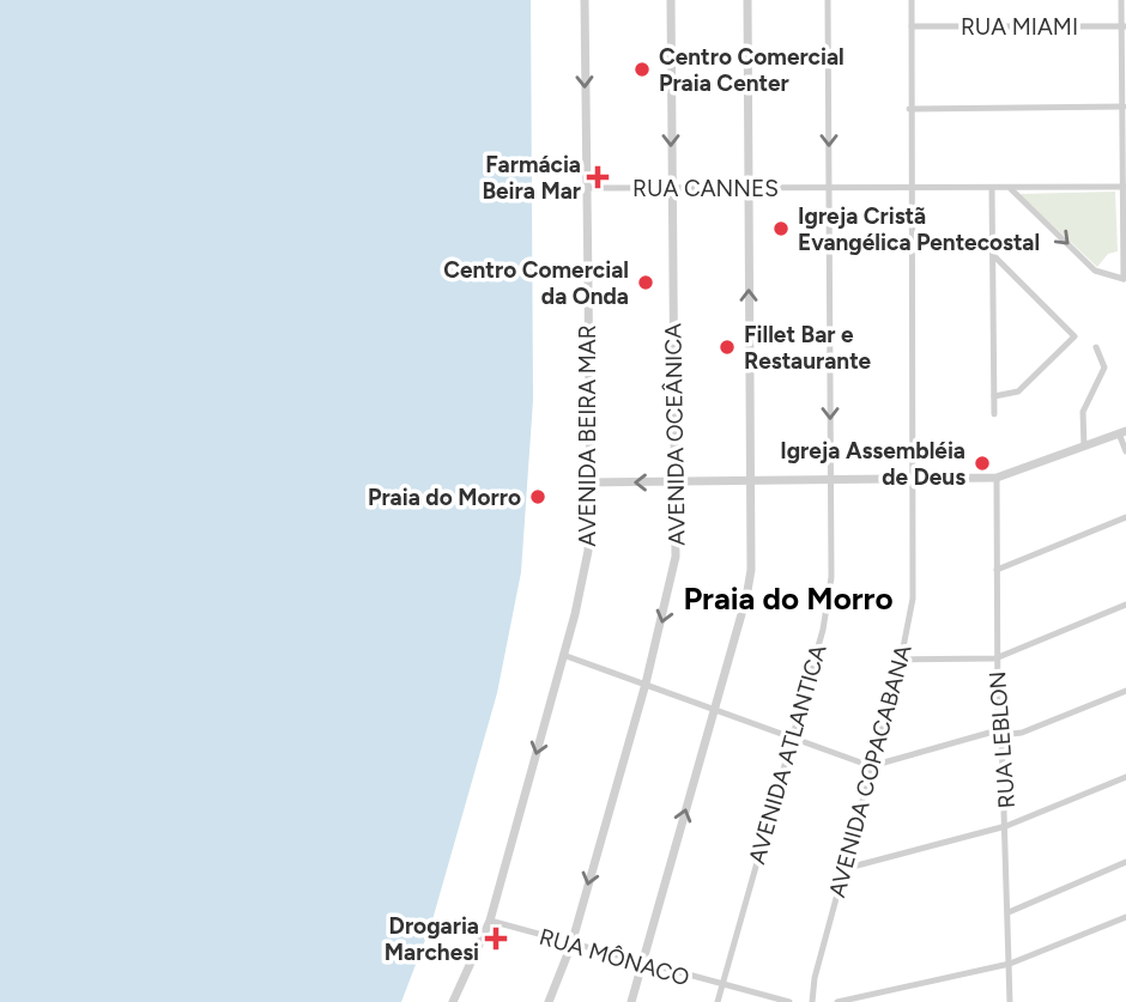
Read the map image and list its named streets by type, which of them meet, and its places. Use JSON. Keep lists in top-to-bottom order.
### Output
{
  "streets": {
    "street": [
      "RUA MIAMI",
      "RUA CANNES",
      "AVENIDA OCEÂNICA",
      "AVENIDA BEIRA MAR",
      "RUA LEBLON",
      "AVENIDA ATLANTICA",
      "AVENIDA COPACABANA",
      "RUA MÔNACO"
    ]
  },
  "crossings": [
    ["RUA MIAMI", "AVENIDA COPACABANA"],
    ["RUA CANNES", "AVENIDA OCEÂNICA"],
    ["RUA CANNES", "AVENIDA BEIRA MAR"],
    ["RUA CANNES", "AVENIDA ATLANTICA"],
    ["RUA CANNES", "AVENIDA COPACABANA"],
    ["AVENIDA OCEÂNICA", "RUA MÔNACO"],
    ["AVENIDA BEIRA MAR", "RUA MÔNACO"],
    ["AVENIDA ATLANTICA", "RUA MÔNACO"]
  ],
  "one_way": ["AVENIDA BEIRA MAR", "AVENIDA ATLANTICA"],
  "districts": ["Praia do Morro"],
  "places": {
    "other": [
      "Centro Comercial Praia Center",
      "Igreja Cristã Evangélica Pentecostal",
      "Centro Comercial da Onda",
      "Fillet Bar e Restaurante",
      "Igreja Assembléia de Deus",
      "Praia do Morro"
    ],
    "health": ["Farmácia Beira Mar", "Drogaria Marchesi"]
  }
}
